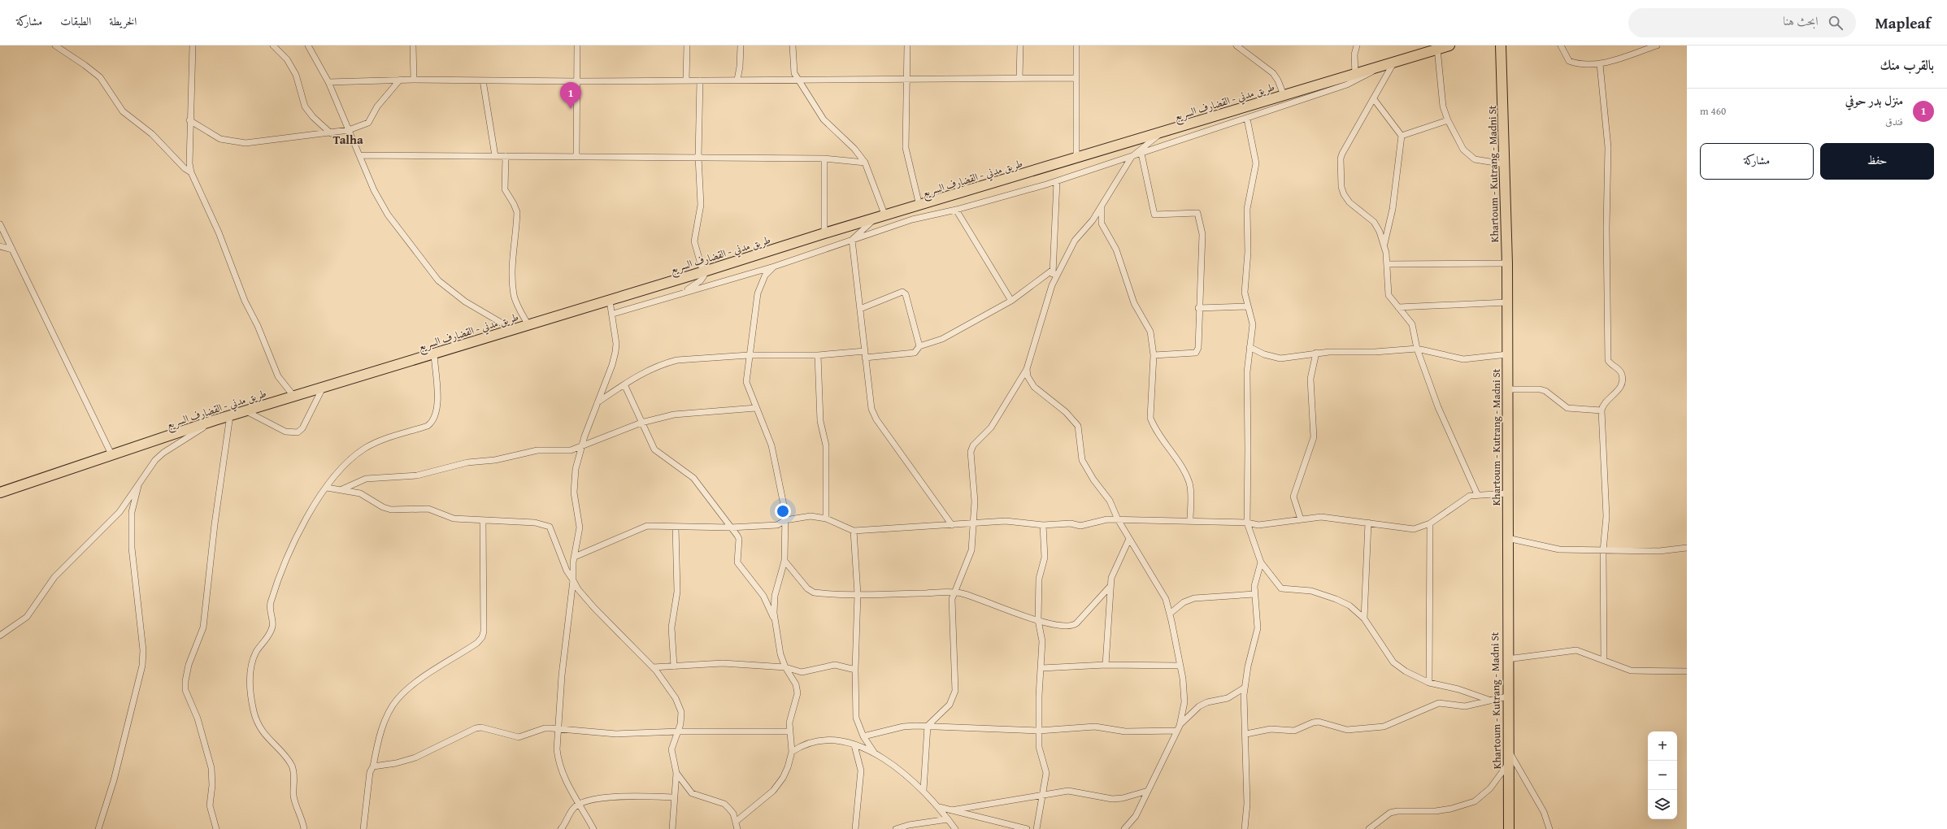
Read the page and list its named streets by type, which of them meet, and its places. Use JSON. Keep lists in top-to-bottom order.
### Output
{
  "streets": {
    "highway": ["طريق مدني - القضارف السريع", "Khartoum - Kutrang - Madni St"]
  },
  "districts": ["Talha"],
  "page": {
    "header": "Mapleaf",
    "search": "ابحث هنا",
    "nav": ["الخريطة", "الطبقات", "مشاركة"],
    "heading": "بالقرب منك",
    "pins": "1",
    "list": [
      {
        "mark": "1",
        "name": "منزل بدر حوفي",
        "note": "فندق",
        "value": "460 m"
      }
    ],
    "buttons": ["حفظ", "مشاركة"],
    "map_buttons": ["+", "−"]
  }
}
